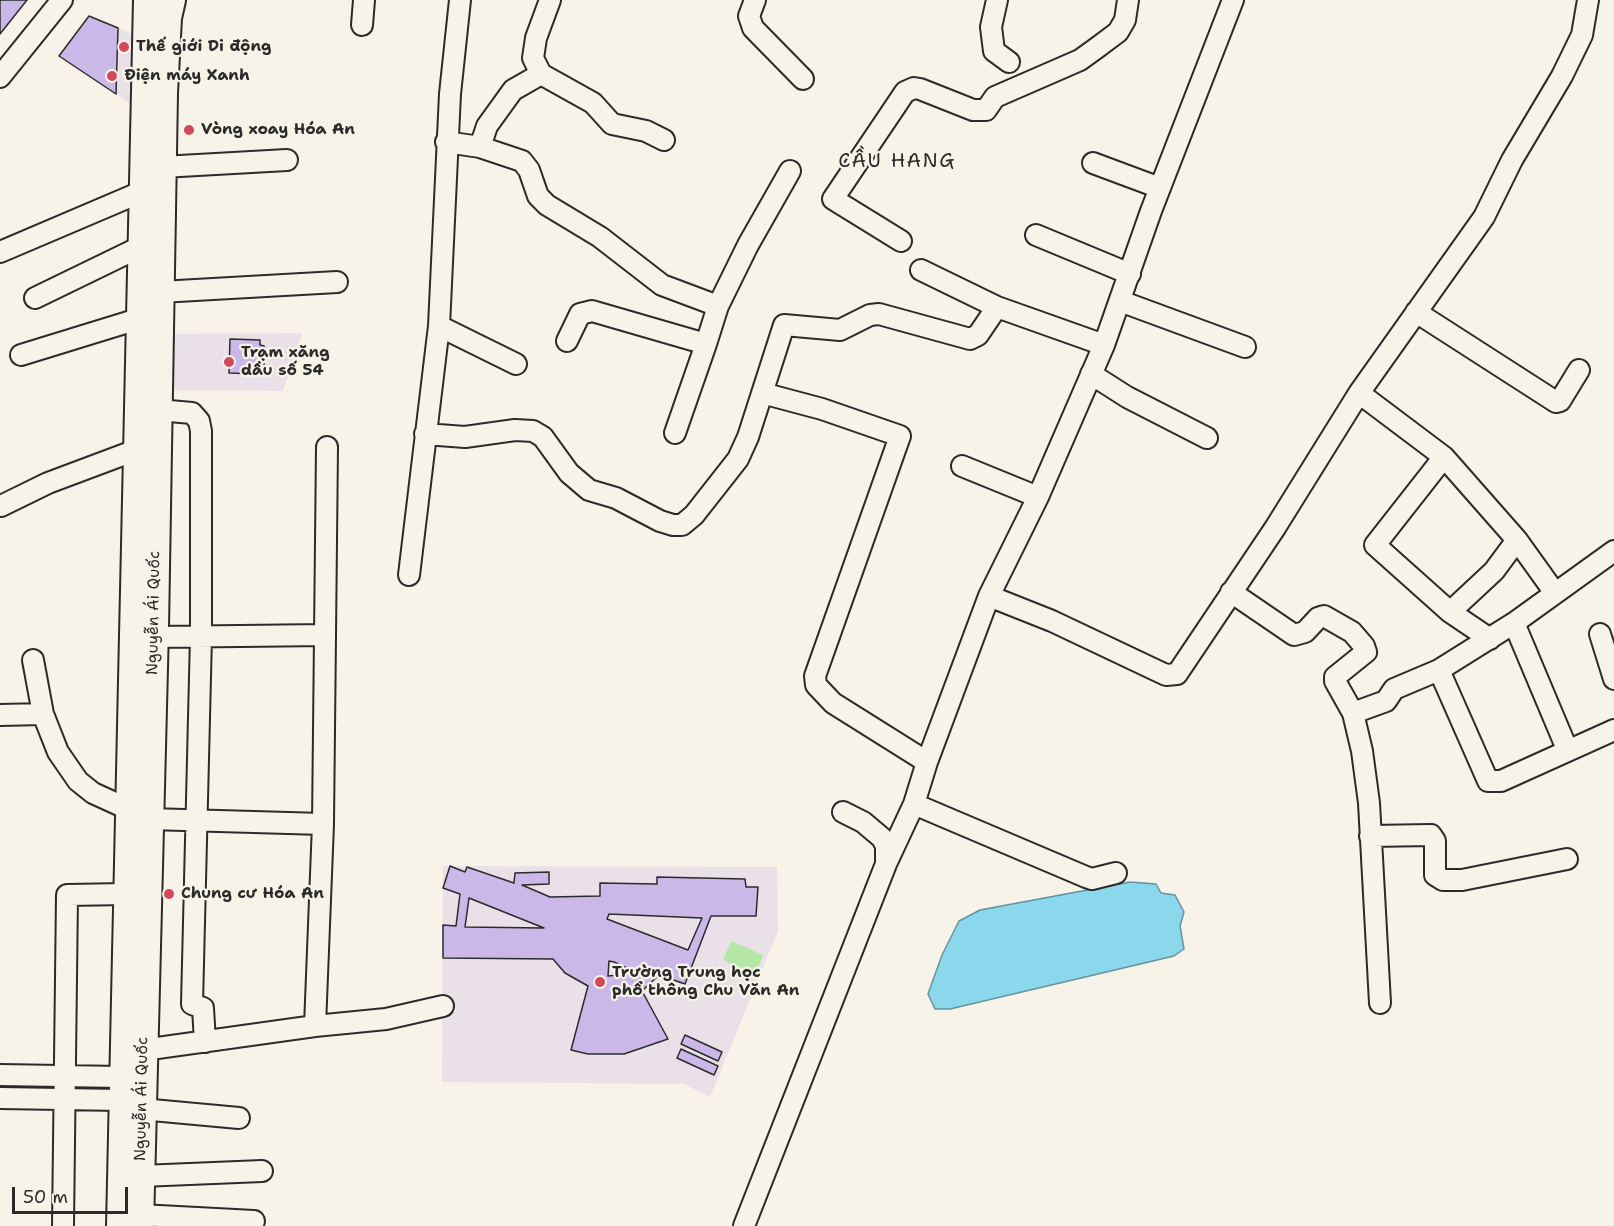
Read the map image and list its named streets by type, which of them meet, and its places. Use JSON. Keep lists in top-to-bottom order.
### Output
{
  "streets": {
    "main road": ["Nguyễn Ái Quốc"]
  },
  "districts": ["CẦU HANG"],
  "places": [
    "Thế giới Di động",
    "Điện máy Xanh",
    "Vòng xoay Hóa An",
    "Trạm xăng dầu số 54",
    "Chung cư Hóa An",
    "Trường Trung học phổ thông Chu Văn An"
  ],
  "scale_bar": "50 m"
}
